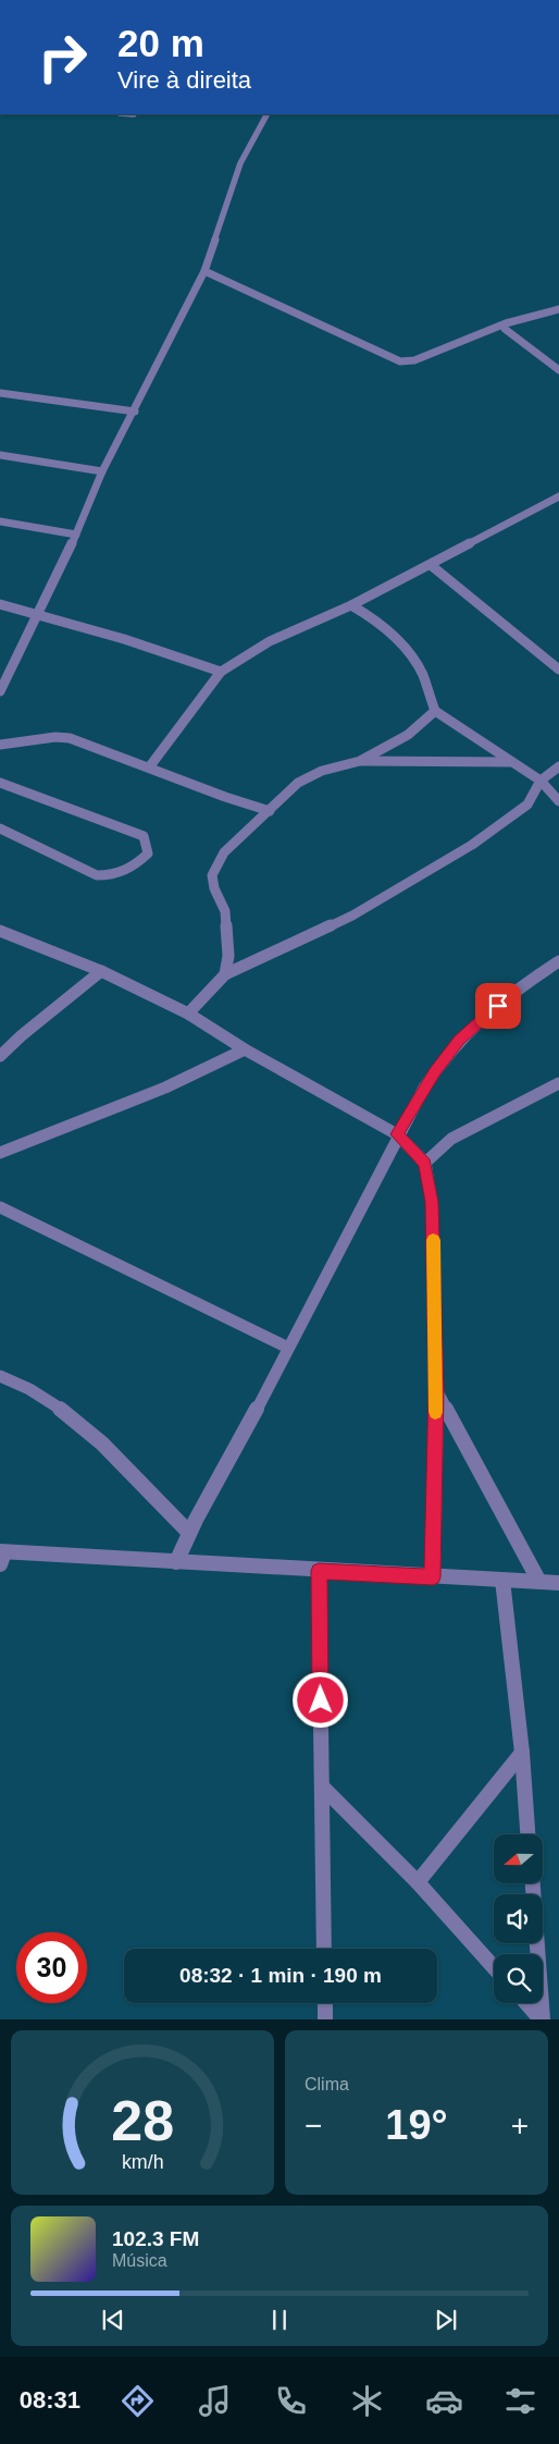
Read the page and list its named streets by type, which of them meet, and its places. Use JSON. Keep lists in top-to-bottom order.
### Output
{
  "north": "left",
  "page": {
    "turn": ["20 m", "Vire à direita"],
    "limit": "30",
    "trip": "08:32 · 1 min · 190 m",
    "tile": "Clima",
    "heat": ["−", "19°", "+"],
    "song": ["102.3 FM", "Música"],
    "tabs": "08:31",
    "gauge": ["28", "km/h"]
  }
}
